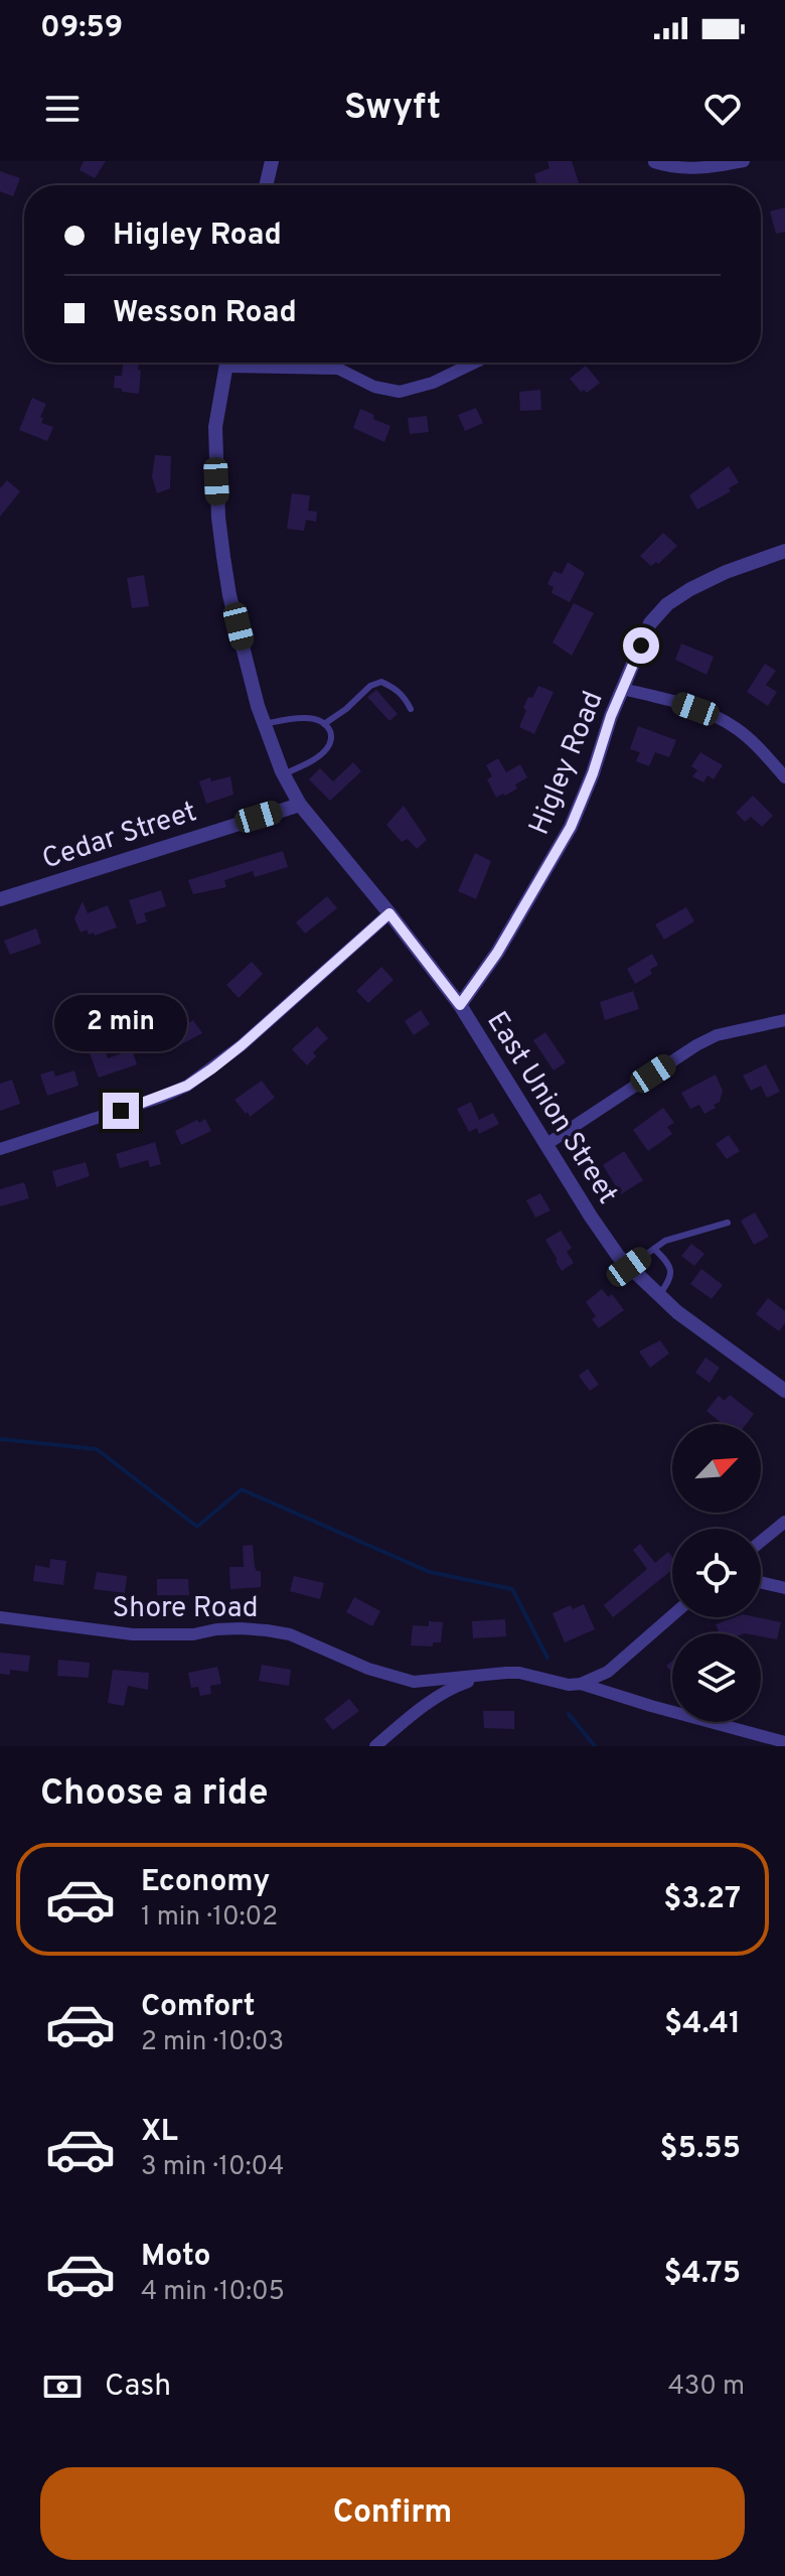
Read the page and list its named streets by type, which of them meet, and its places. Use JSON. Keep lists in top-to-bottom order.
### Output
{
  "streets": {
    "street": [
      "Higley Road",
      "Cedar Street",
      "East Union Street",
      "Shore Road"
    ]
  },
  "crossings": [
    ["Higley Road", "East Union Street"],
    ["Cedar Street", "East Union Street"]
  ],
  "north": "top right",
  "page": {
    "status": "09:59",
    "header": "Swyft",
    "banner": ["Higley Road", "Wesson Road"],
    "bubble": "2 min",
    "heading": "Choose a ride",
    "list": [
      {
        "name": "Economy",
        "note": "1 min · 10:02",
        "value": "$3.27"
      },
      {
        "name": "Comfort",
        "note": "2 min · 10:03",
        "value": "$4.41"
      },
      {
        "name": "XL",
        "note": "3 min · 10:04",
        "value": "$5.55"
      },
      {
        "name": "Moto",
        "note": "4 min · 10:05",
        "value": "$4.75"
      }
    ],
    "pay": ["Cash", "430 m"],
    "buttons": "Confirm"
  }
}
